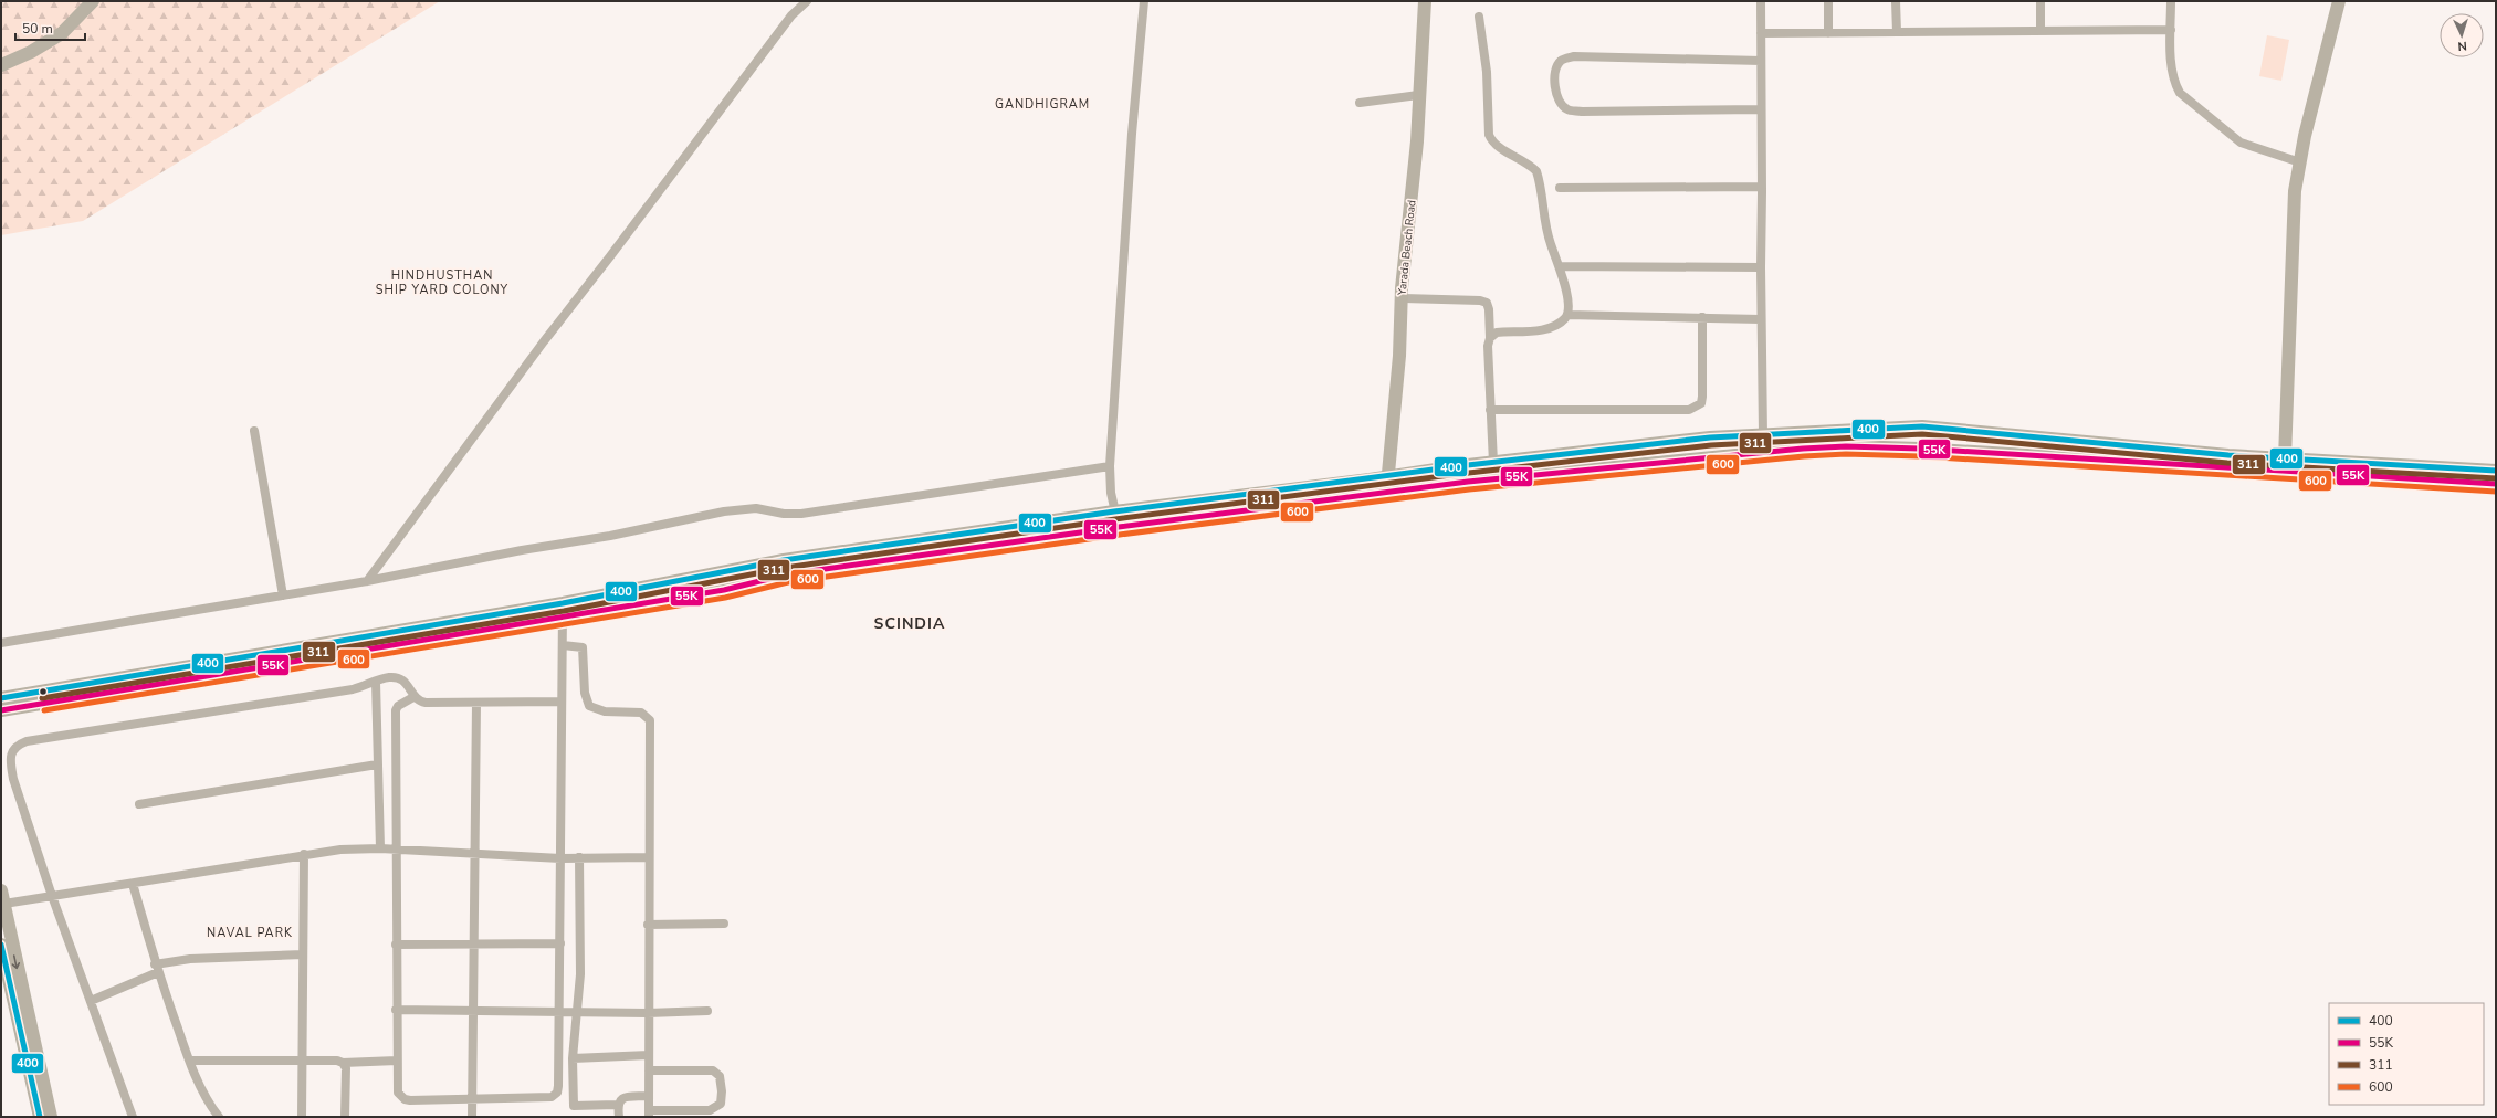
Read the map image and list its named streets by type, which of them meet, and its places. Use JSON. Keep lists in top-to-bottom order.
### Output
{
  "streets": {
    "main road": ["Yarada Beach Road"]
  },
  "districts": [
    "GANDHIGRAM",
    "HINDHUSTHAN SHIP YARD COLONY",
    "SCINDIA",
    "NAVAL PARK"
  ],
  "lines": [
    "transit line 400",
    "transit line 311",
    "transit line 55K",
    "transit line 600"
  ],
  "legend": [
    "400",
    "55K",
    "311",
    "600"
  ],
  "scale_bar": "50 m",
  "north": "bottom"
}
